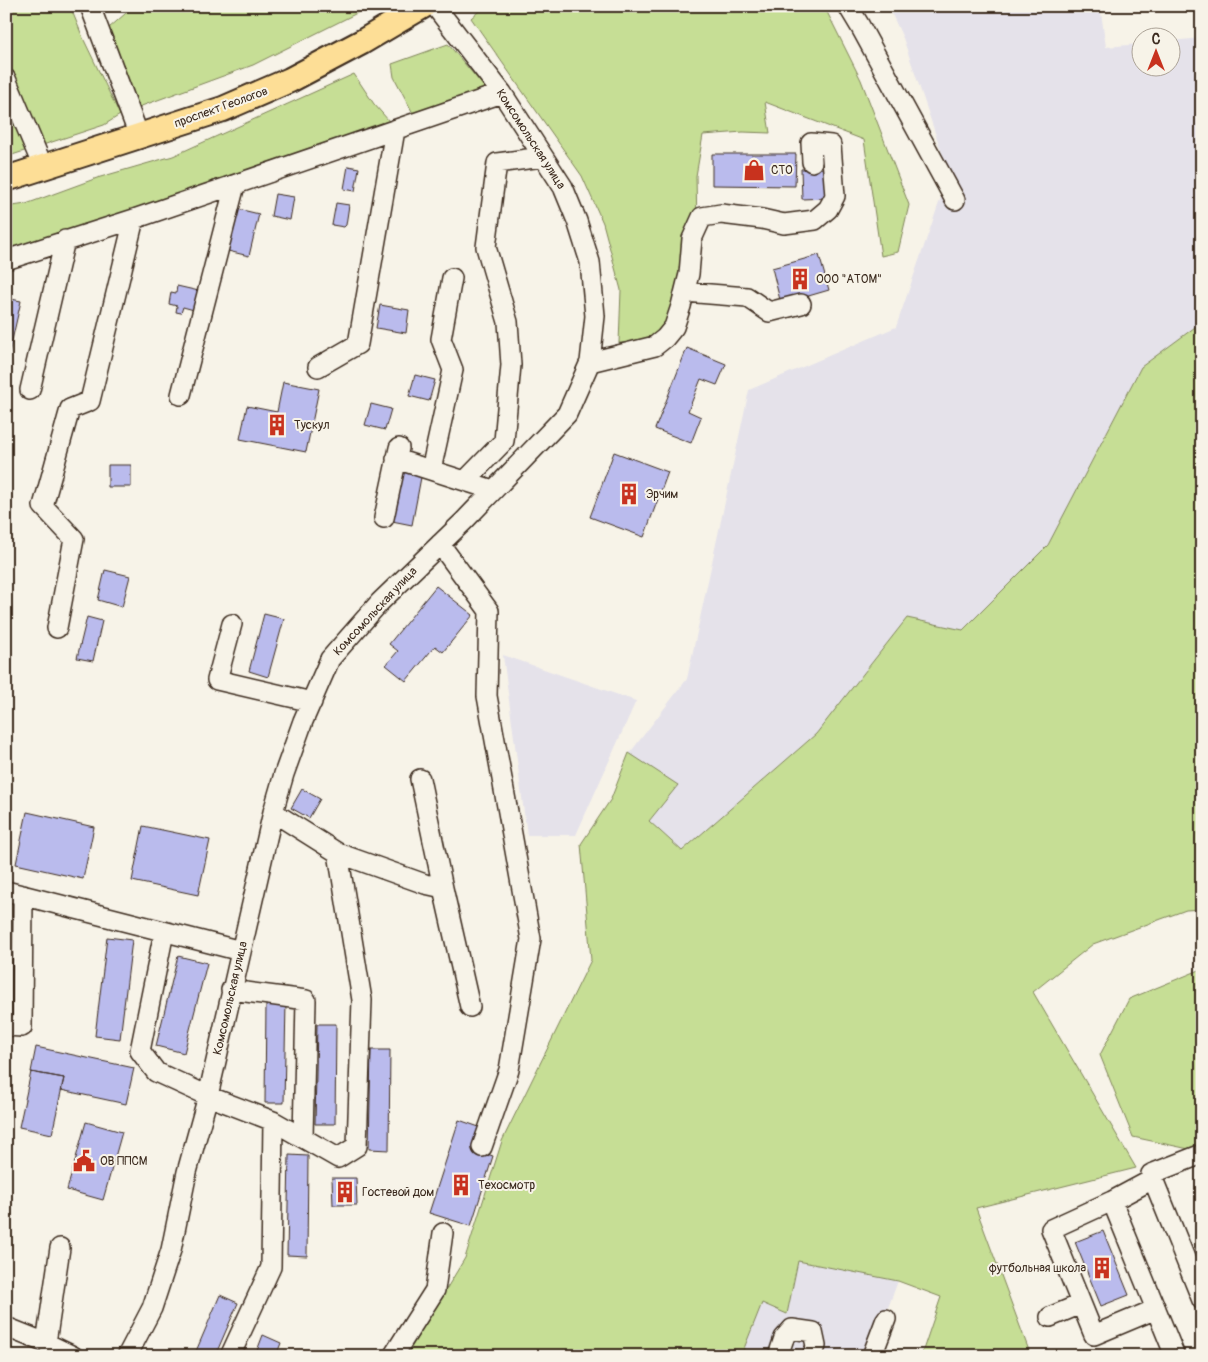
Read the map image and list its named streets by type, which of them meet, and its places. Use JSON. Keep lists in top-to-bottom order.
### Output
{
  "streets": {
    "main road": ["проспект Геологов"],
    "street": ["Комсомольская улица"]
  },
  "places": {
    "shop": ["СТО"],
    "building": [
      "ООО \"АТОМ\"",
      "Тускул",
      "Эрчим",
      "Техосмотр",
      "Гостевой дом",
      "футбольная школа"
    ],
    "public building": ["ОВ ППСМ"]
  },
  "north": "top"
}
